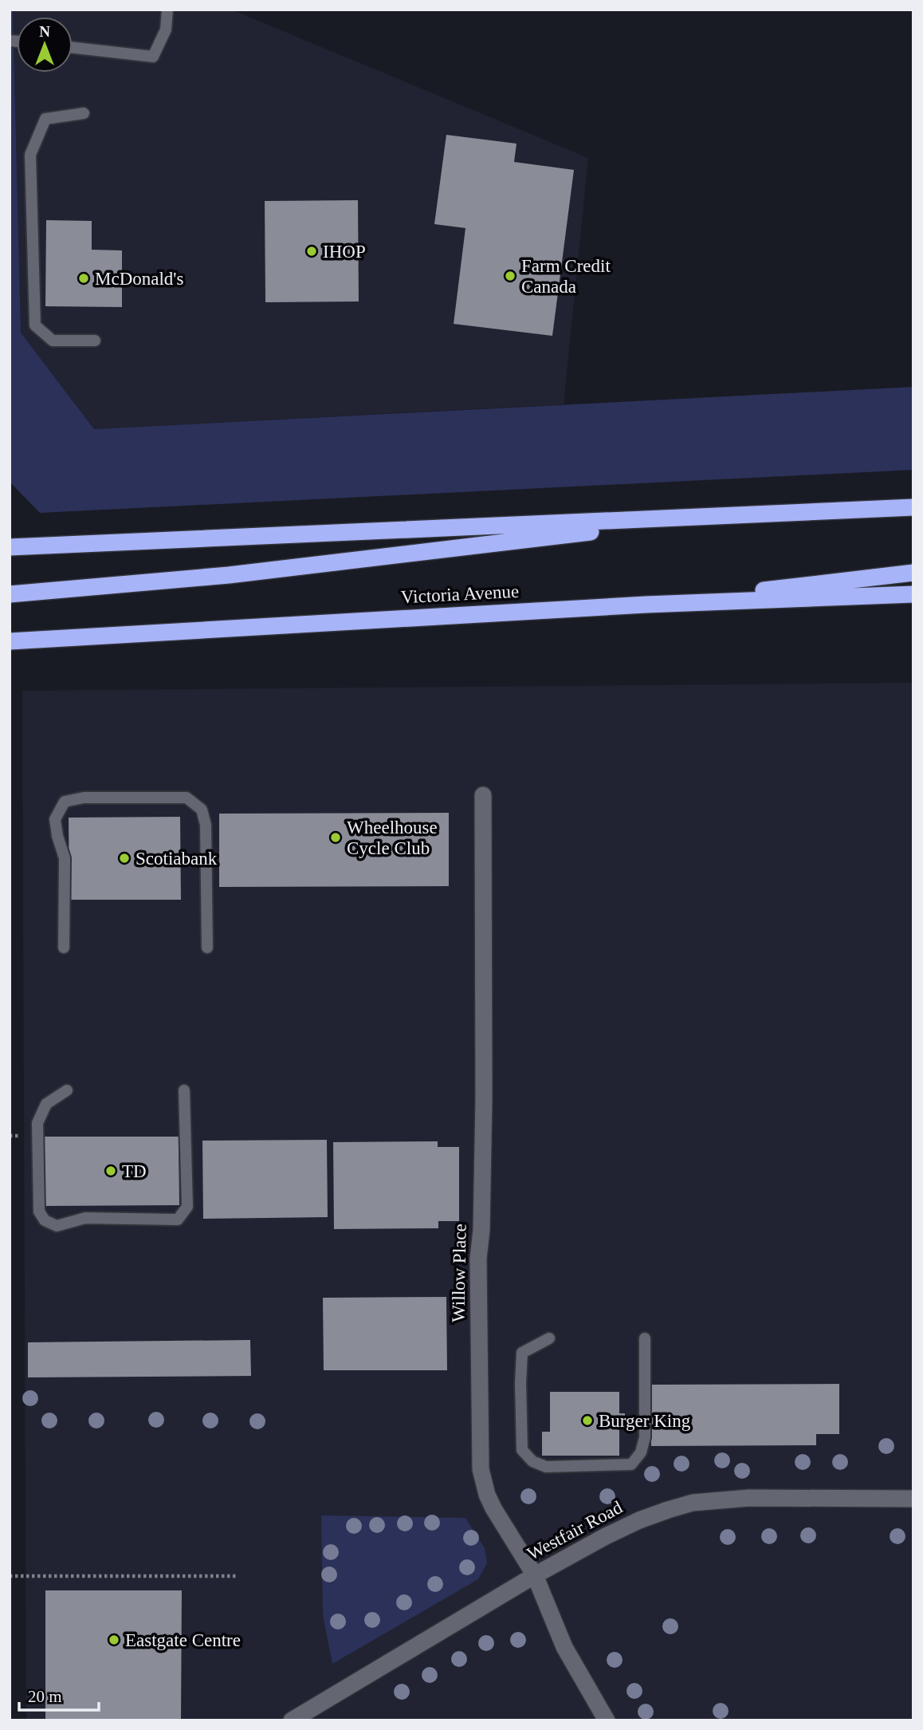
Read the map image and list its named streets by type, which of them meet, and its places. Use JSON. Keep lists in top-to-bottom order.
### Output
{
  "streets": {
    "highway": ["Victoria Avenue"],
    "street": ["Willow Place", "Westfair Road"]
  },
  "crossings": [
    ["Willow Place", "Westfair Road"]
  ],
  "places": [
    "IHOP",
    "Farm Credit Canada",
    "McDonald's",
    "Wheelhouse Cycle Club",
    "Scotiabank",
    "TD",
    "Burger King",
    "Eastgate Centre"
  ],
  "scale_bar": "20 m",
  "north": "top"
}
